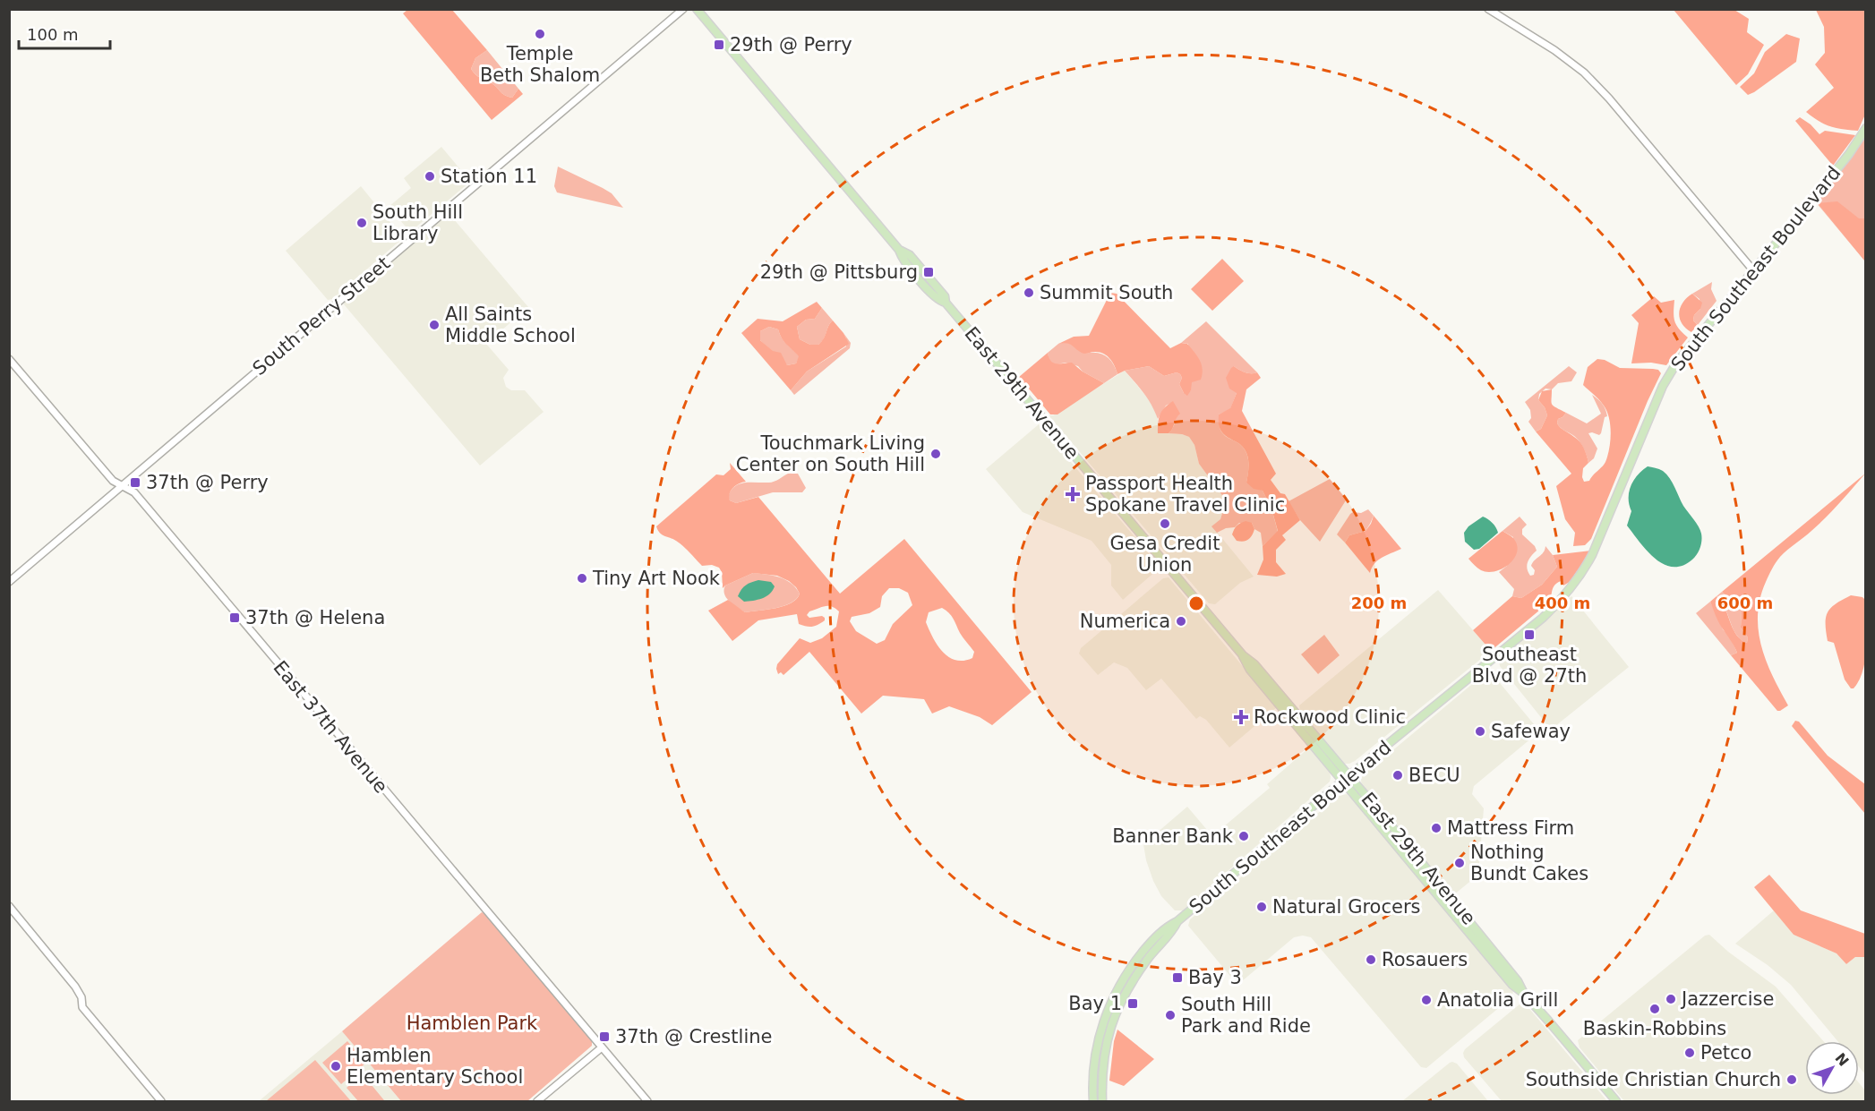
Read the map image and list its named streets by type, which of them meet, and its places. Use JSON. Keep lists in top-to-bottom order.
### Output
{
  "streets": {
    "main road": ["South Southeast Boulevard", "East 29th Avenue"],
    "street": ["South Perry Street", "East 37th Avenue"]
  },
  "crossings": [
    ["South Southeast Boulevard", "East 29th Avenue"],
    ["South Perry Street", "East 37th Avenue"]
  ],
  "parks": ["Hamblen Park"],
  "places": {
    "other": [
      "Temple Beth Shalom",
      "Station 11",
      "South Hill Library",
      "Summit South",
      "All Saints Middle School",
      "Touchmark Living Center on South Hill",
      "Gesa Credit Union",
      "Tiny Art Nook",
      "Numerica",
      "Safeway",
      "BECU",
      "Mattress Firm",
      "Banner Bank",
      "Nothing Bundt Cakes",
      "Natural Grocers",
      "Rosauers",
      "Jazzercise",
      "Anatolia Grill",
      "Baskin-Robbins",
      "South Hill Park and Ride",
      "Petco",
      "Hamblen Elementary School",
      "Southside Christian Church"
    ],
    "transit": [
      "29th @ Perry",
      "29th @ Pittsburg",
      "37th @ Perry",
      "37th @ Helena",
      "Southeast Blvd @ 27th",
      "Bay 3",
      "Bay 1",
      "37th @ Crestline"
    ],
    "health": ["Passport Health Spokane Travel Clinic", "Rockwood Clinic"]
  },
  "scale_bar": "100 m",
  "north": "top right",
  "rings": ["200 m", "400 m", "600 m"]
}
